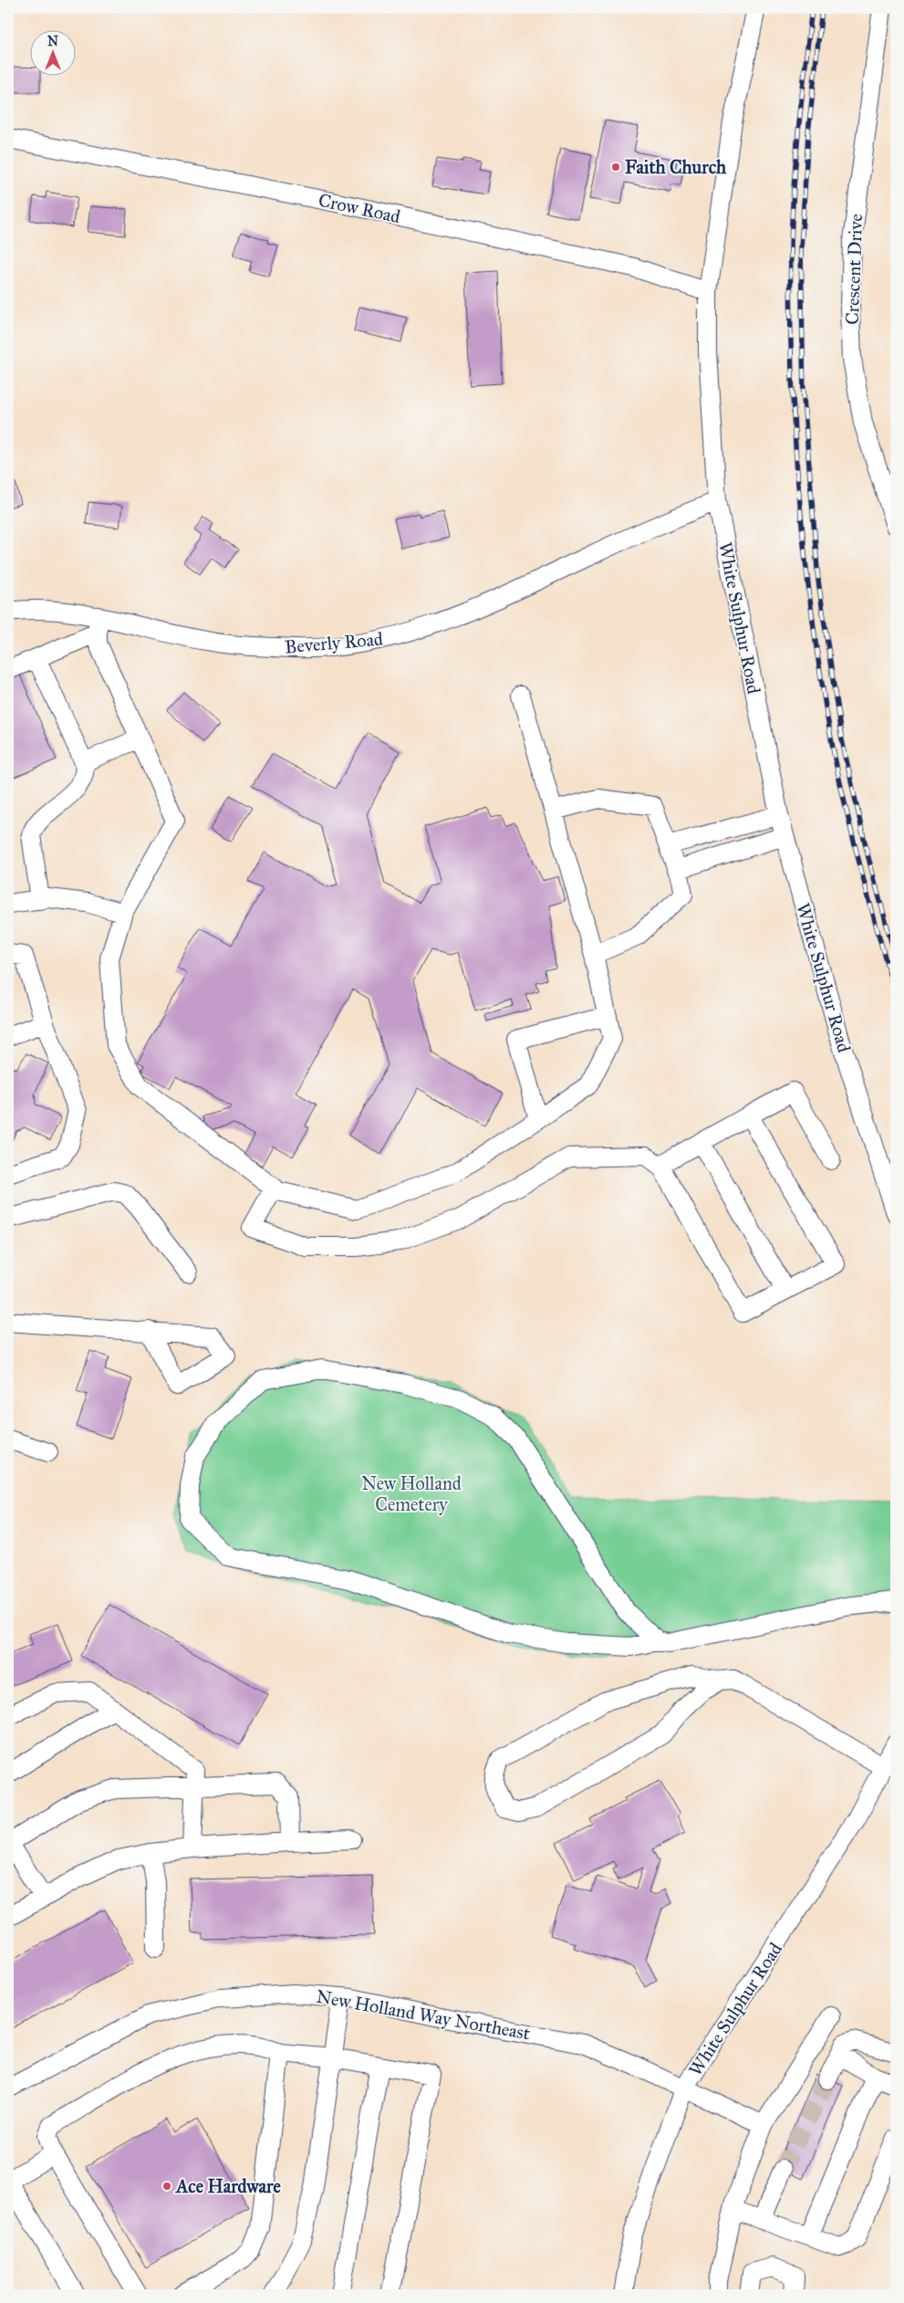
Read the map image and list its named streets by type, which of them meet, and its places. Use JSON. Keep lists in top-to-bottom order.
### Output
{
  "streets": {
    "street": [
      "Crow Road",
      "Crescent Drive",
      "White Sulphur Road",
      "Beverly Road",
      "New Holland Way Northeast"
    ]
  },
  "crossings": [
    ["Crow Road", "White Sulphur Road"],
    ["White Sulphur Road", "Beverly Road"],
    ["White Sulphur Road", "New Holland Way Northeast"]
  ],
  "parks": ["New Holland Cemetery"],
  "places": ["Faith Church", "Ace Hardware"],
  "north": "top"
}
